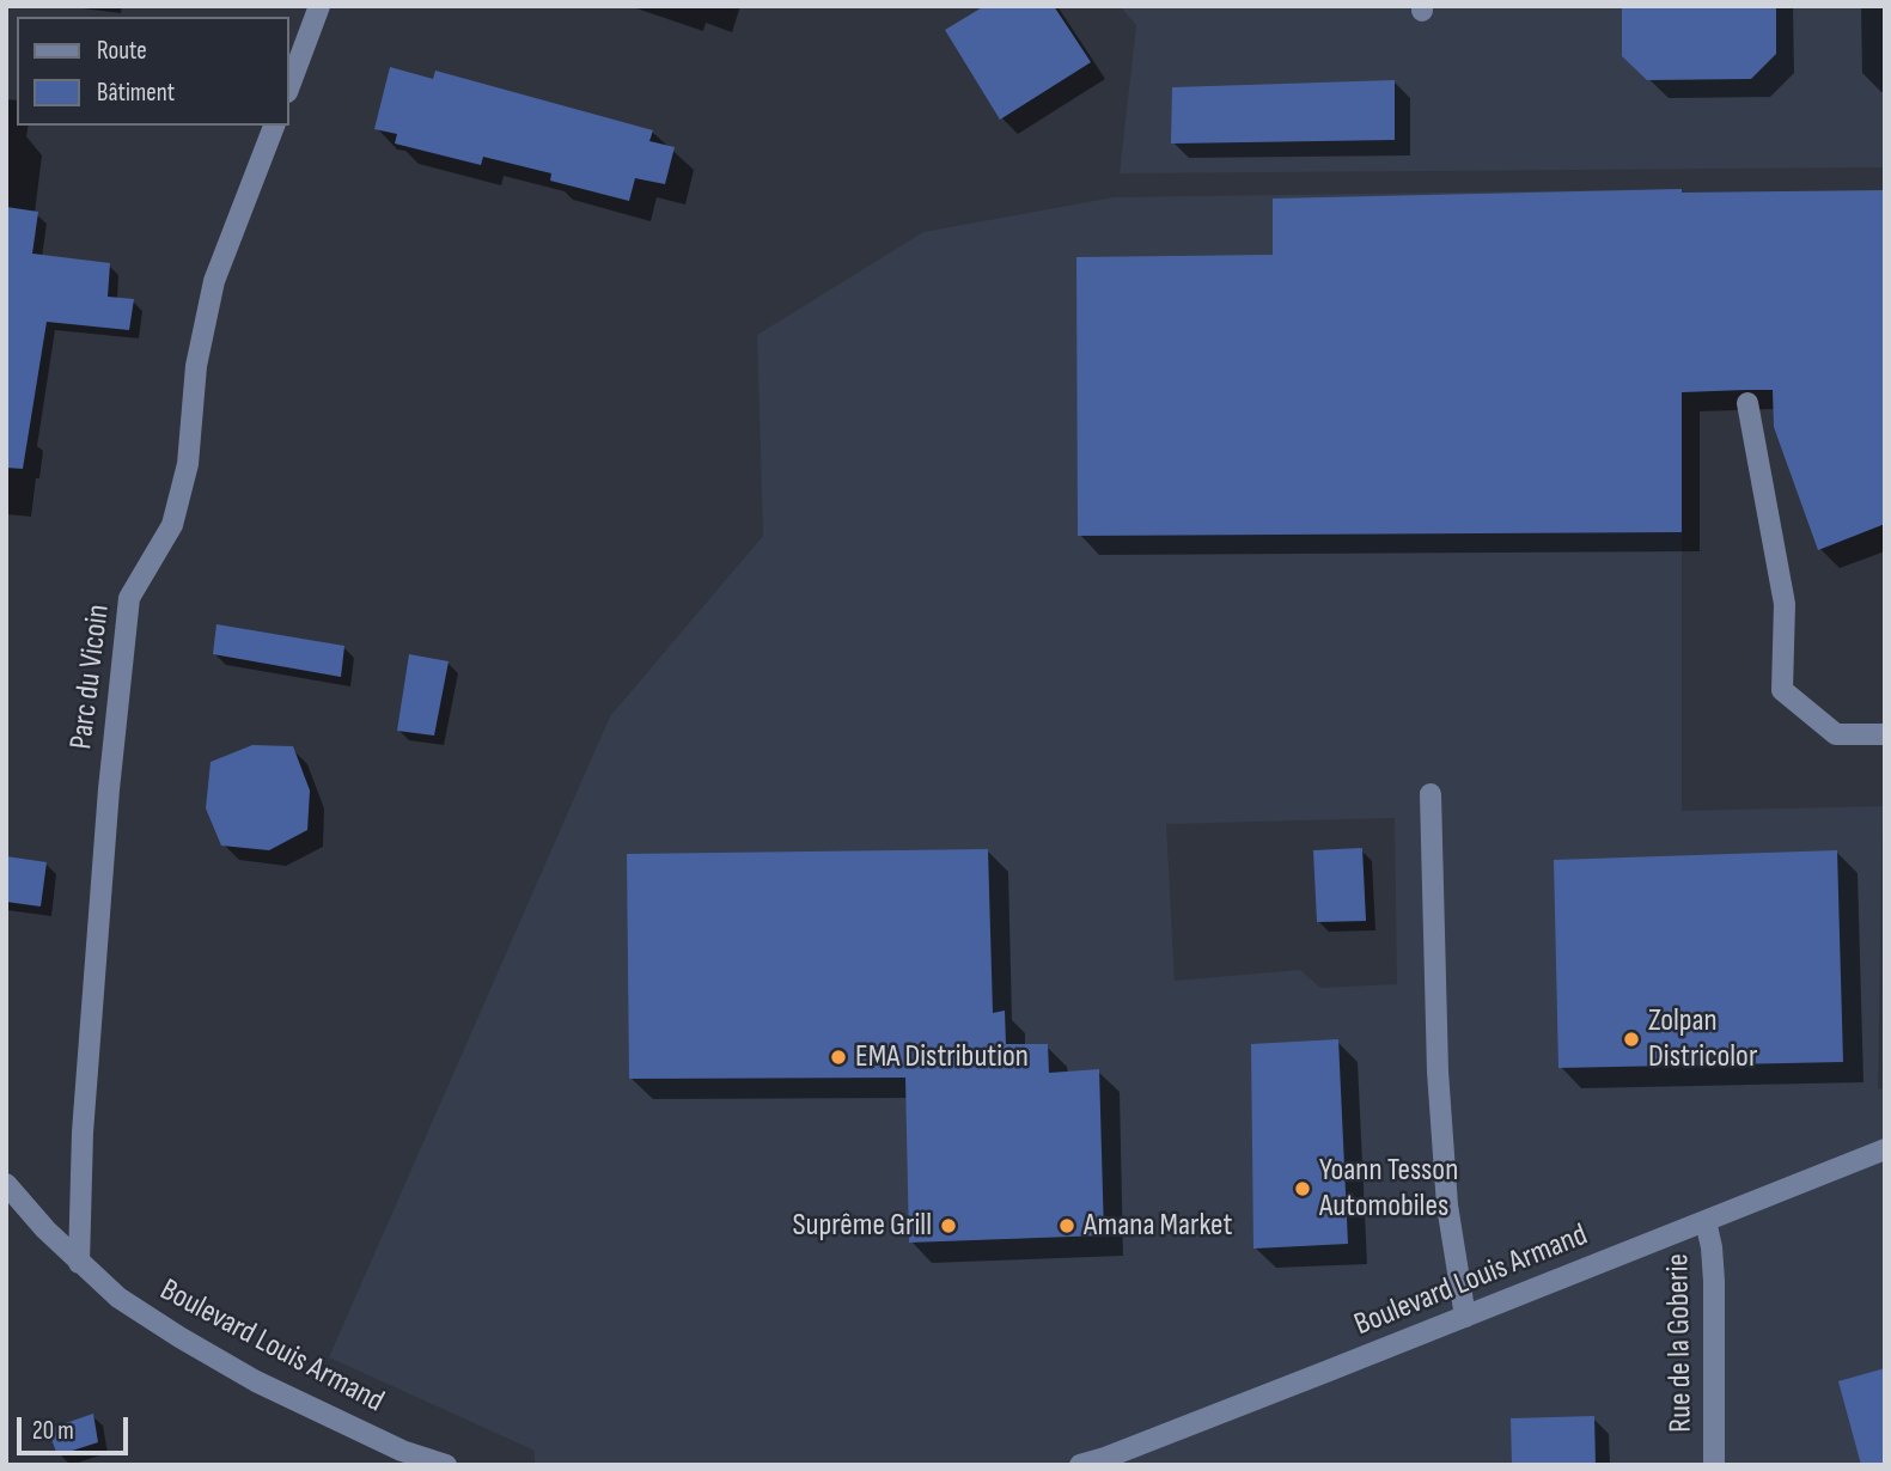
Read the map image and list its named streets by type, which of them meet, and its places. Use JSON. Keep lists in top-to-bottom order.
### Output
{
  "streets": {
    "street": ["Parc du Vicoin", "Boulevard Louis Armand", "Rue de la Goberie"]
  },
  "crossings": [
    ["Parc du Vicoin", "Boulevard Louis Armand"],
    ["Boulevard Louis Armand", "Rue de la Goberie"]
  ],
  "places": [
    "Zolpan Districolor",
    "EMA Distribution",
    "Yoann Tesson Automobiles",
    "Suprême Grill",
    "Amana Market"
  ],
  "legend": ["Route", "Bâtiment"],
  "scale_bar": "20 m"
}
